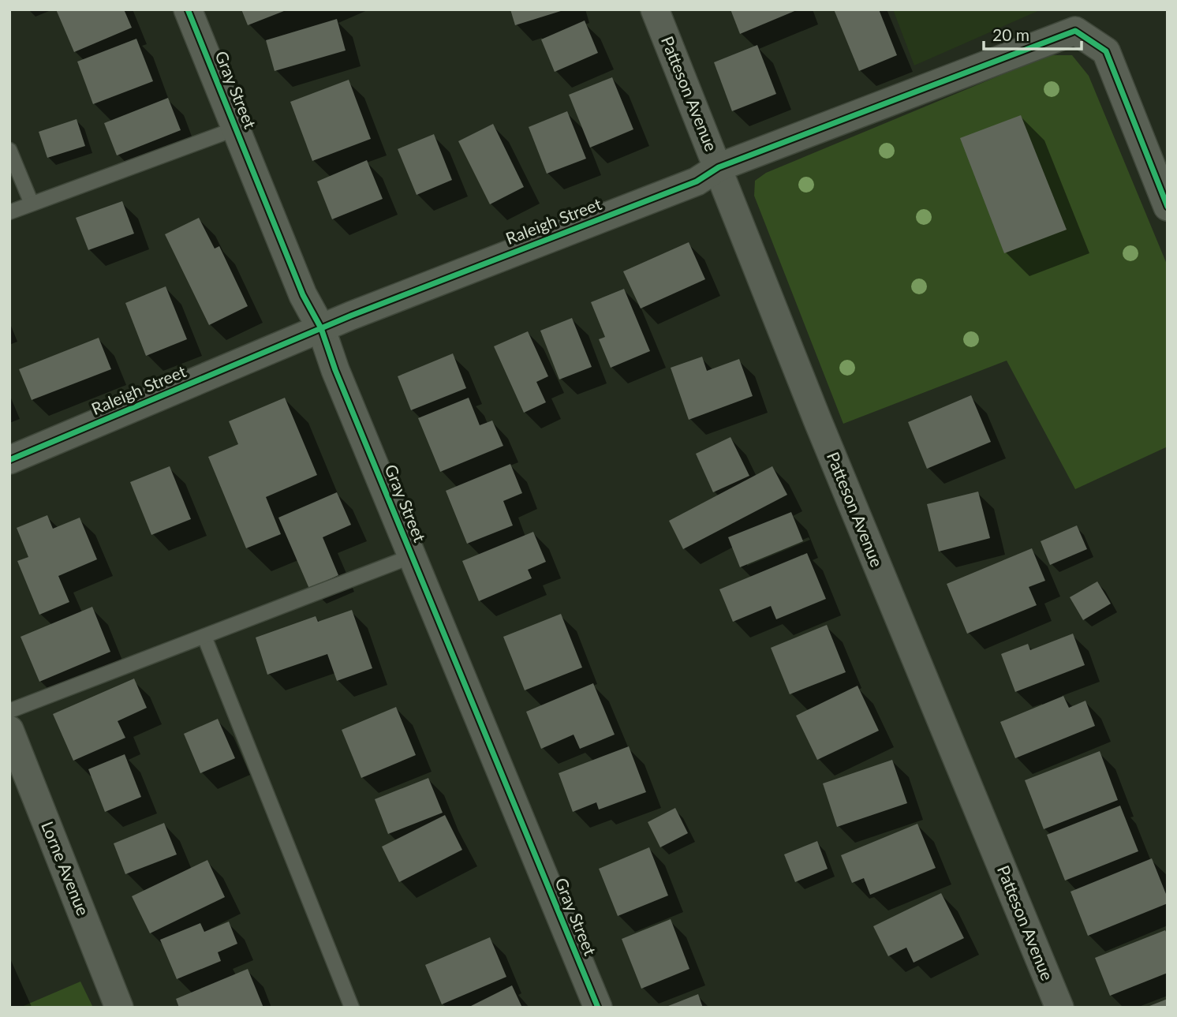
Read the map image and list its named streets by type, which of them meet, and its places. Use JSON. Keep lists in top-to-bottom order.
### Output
{
  "streets": {
    "street": [
      "Gray Street",
      "Patteson Avenue",
      "Raleigh Street",
      "Lorne Avenue"
    ]
  },
  "crossings": [
    ["Gray Street", "Raleigh Street"],
    ["Patteson Avenue", "Raleigh Street"]
  ],
  "scale_bar": "20 m"
}
